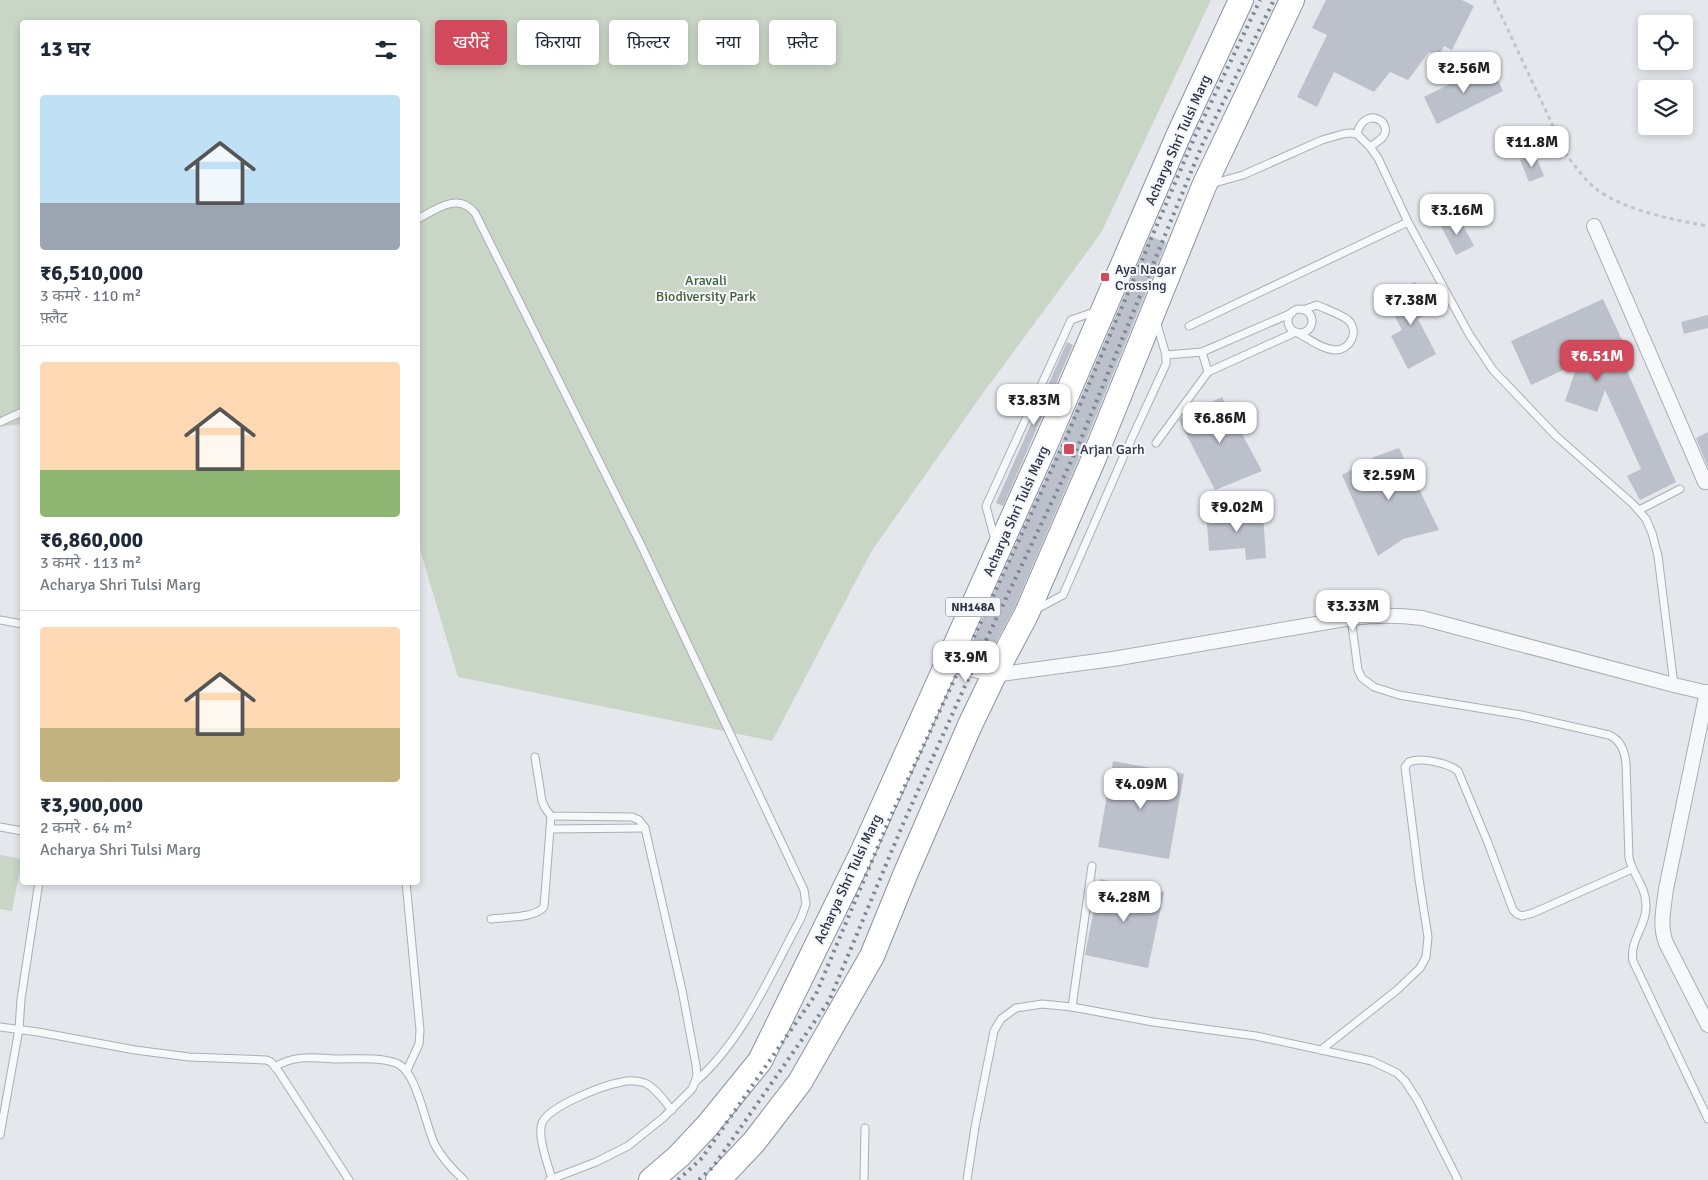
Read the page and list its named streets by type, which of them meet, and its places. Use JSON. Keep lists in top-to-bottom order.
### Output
{
  "streets": {
    "highway": ["Acharya Shri Tulsi Marg", "NH148A"]
  },
  "parks": ["Aravali Biodiversity Park"],
  "places": {
    "transit": ["Aya Nagar Crossing", "Arjan Garh"]
  },
  "page": {
    "chip": [
      "खरीदें",
      "किराया",
      "फ़िल्टर",
      "नया",
      "फ़्लैट"
    ],
    "heading": "13 घर",
    "price": [
      "₹2.56M",
      "₹11.8M",
      "₹3.16M",
      "₹7.38M",
      "₹6.51M",
      "₹3.83M",
      "₹6.86M",
      "₹2.59M",
      "₹9.02M",
      "₹3.33M",
      "₹3.9M",
      "₹4.09M",
      "₹4.28M"
    ],
    "list": [
      {
        "name": "₹6,510,000",
        "note": "3 कमरे · 110 m² · फ़्लैट"
      },
      {
        "name": "₹6,860,000",
        "note": "3 कमरे · 113 m² · Acharya Shri Tulsi Marg"
      },
      {
        "name": "₹3,900,000",
        "note": "2 कमरे · 64 m² · Acharya Shri Tulsi Marg"
      }
    ]
  }
}
